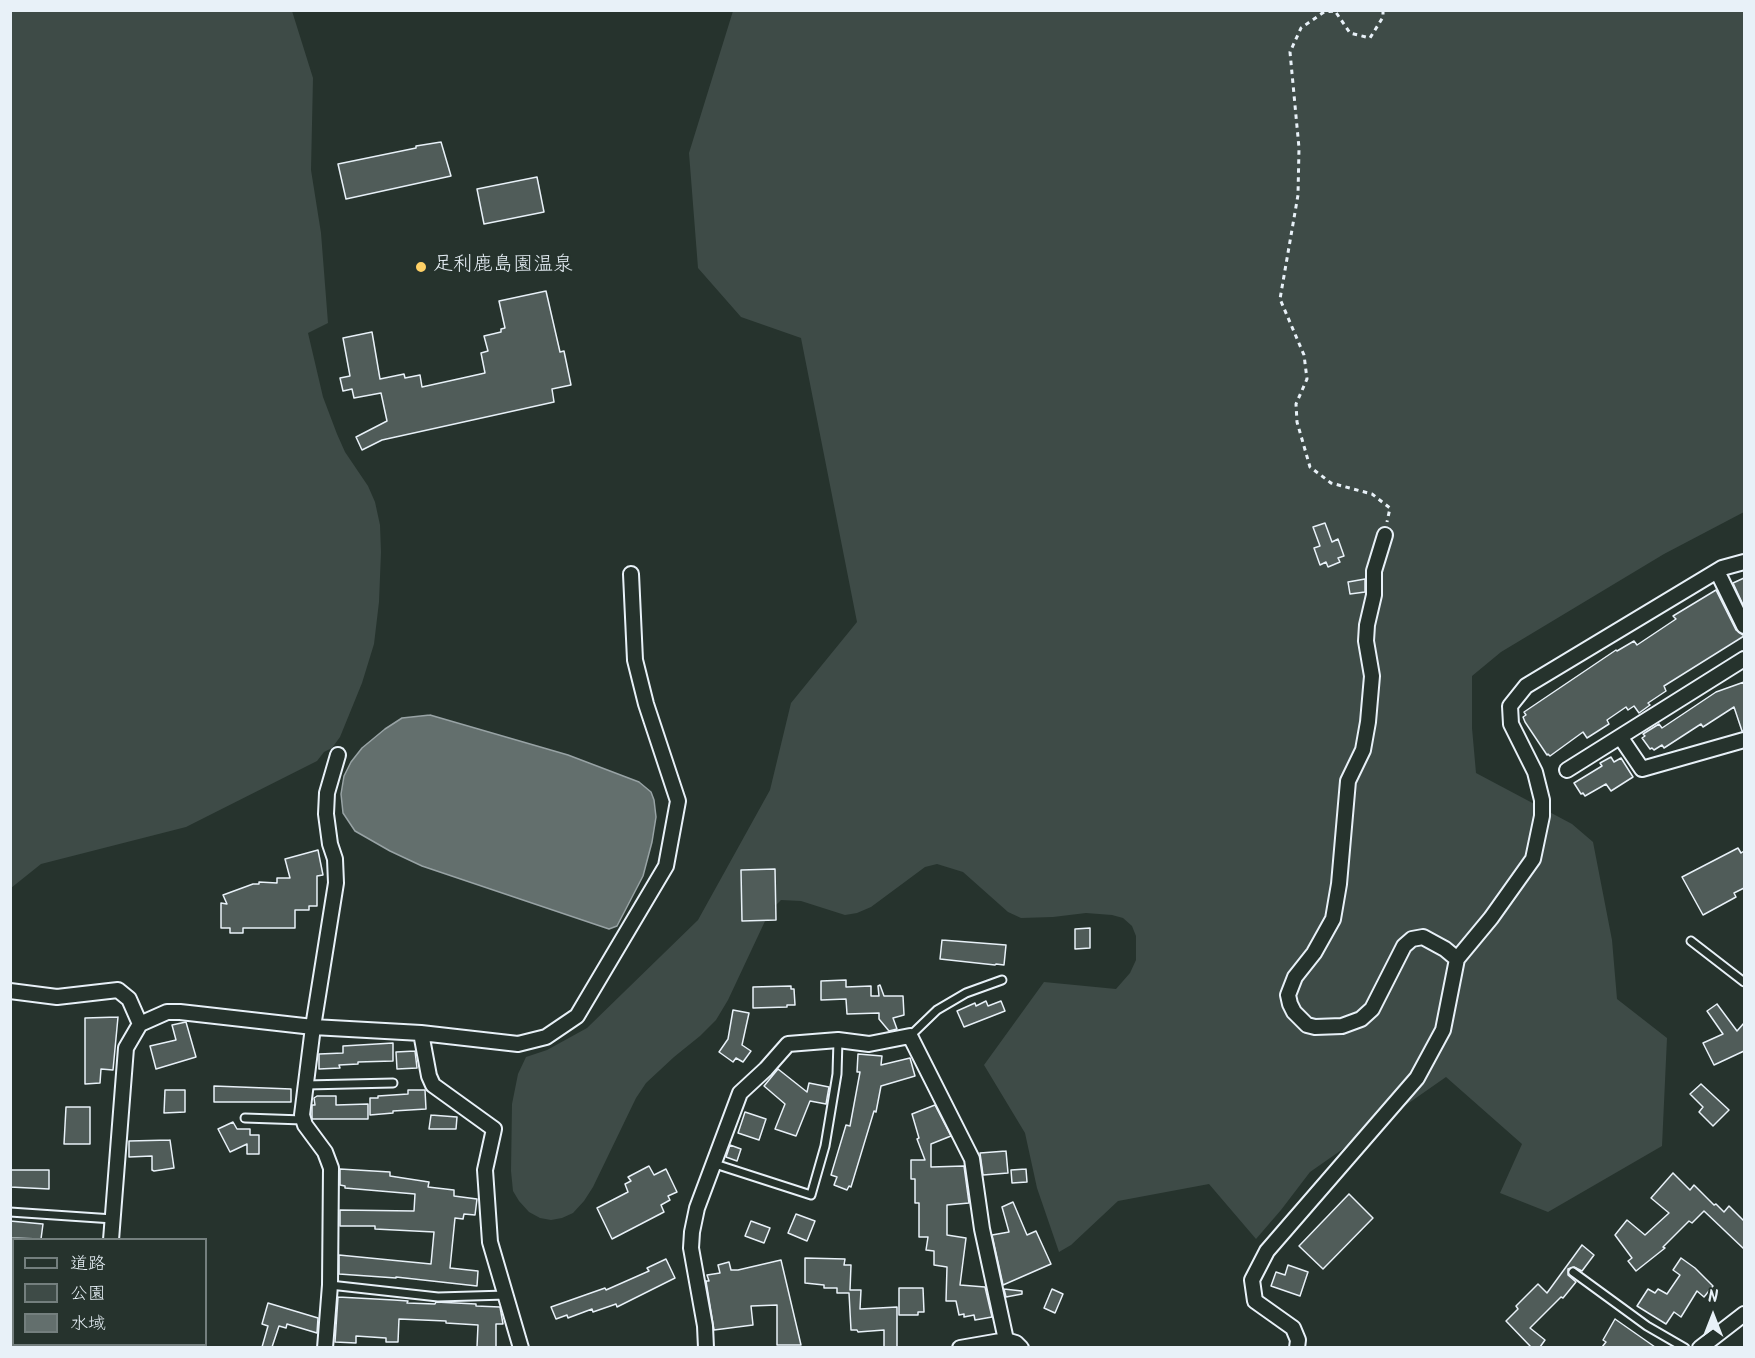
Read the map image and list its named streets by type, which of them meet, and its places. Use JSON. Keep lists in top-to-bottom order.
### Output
{
  "places": ["足利鹿島園温泉"],
  "legend": ["道路", "公園", "水域"],
  "north": "top"
}
